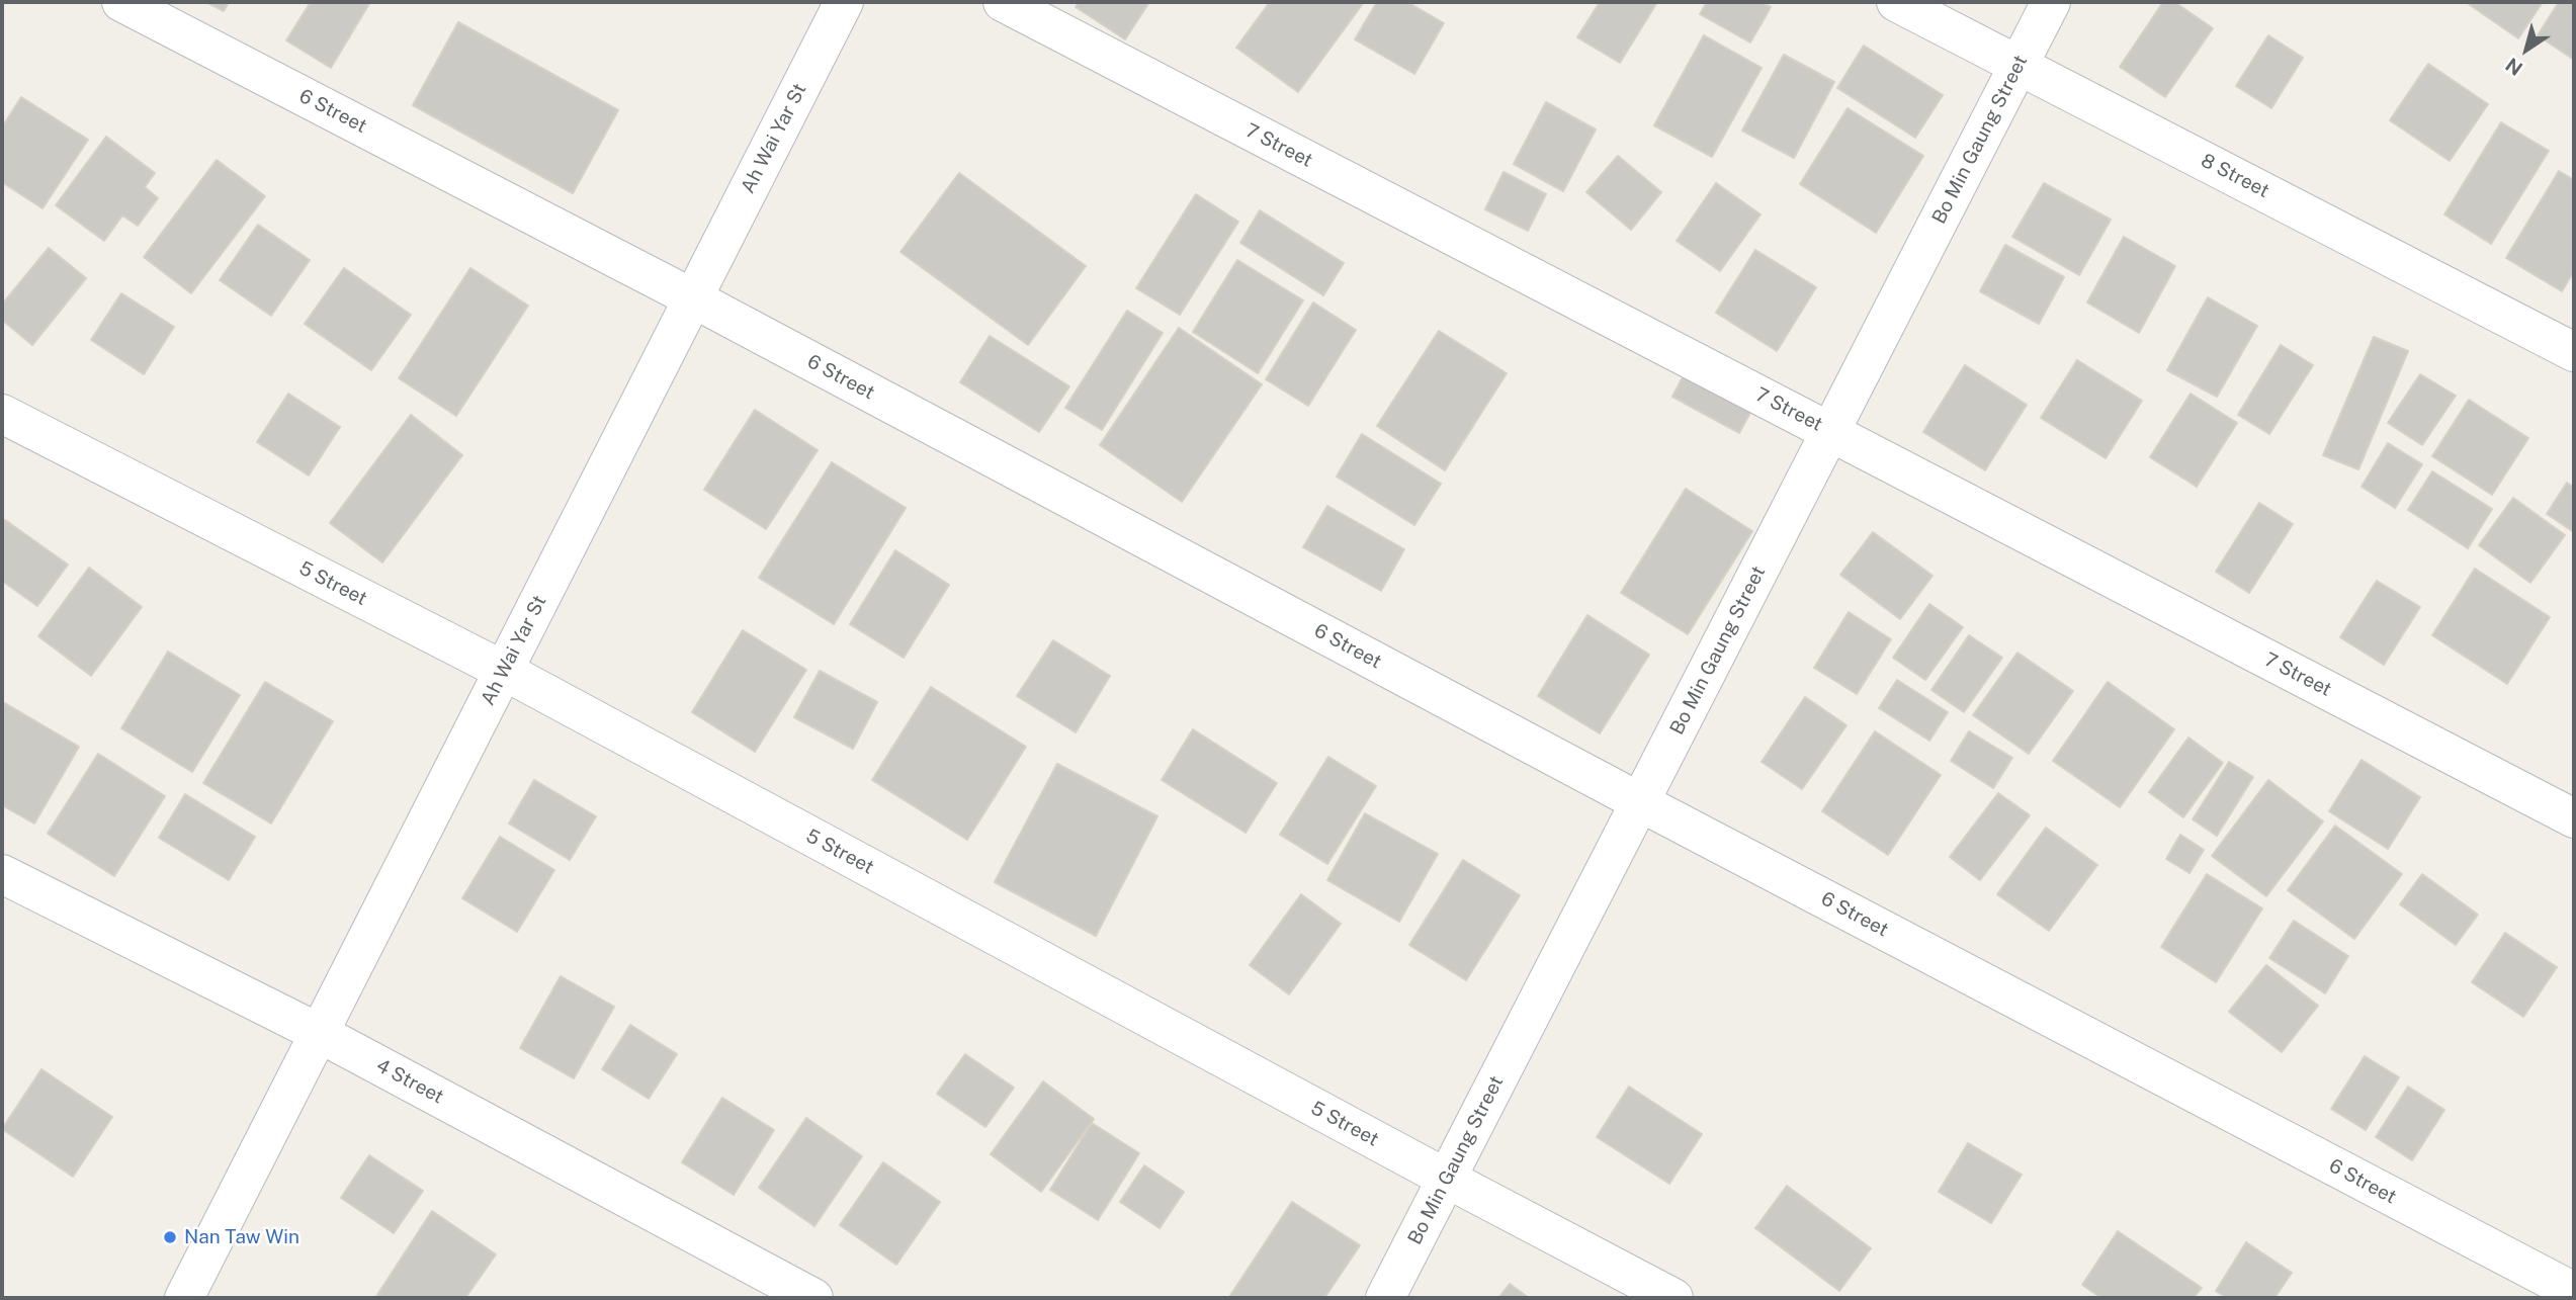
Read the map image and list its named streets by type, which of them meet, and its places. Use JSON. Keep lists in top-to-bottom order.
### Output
{
  "streets": {
    "street": [
      "6 Street",
      "Ah Wai Yar St",
      "Bo Min Gaung Street",
      "7 Street",
      "8 Street",
      "5 Street",
      "4 Street"
    ]
  },
  "crossings": [
    ["6 Street", "Ah Wai Yar St"],
    ["6 Street", "Bo Min Gaung Street"],
    ["Ah Wai Yar St", "5 Street"],
    ["Ah Wai Yar St", "4 Street"],
    ["Bo Min Gaung Street", "7 Street"],
    ["Bo Min Gaung Street", "8 Street"],
    ["Bo Min Gaung Street", "5 Street"]
  ],
  "places": ["Nan Taw Win"],
  "north": "bottom left"
}
